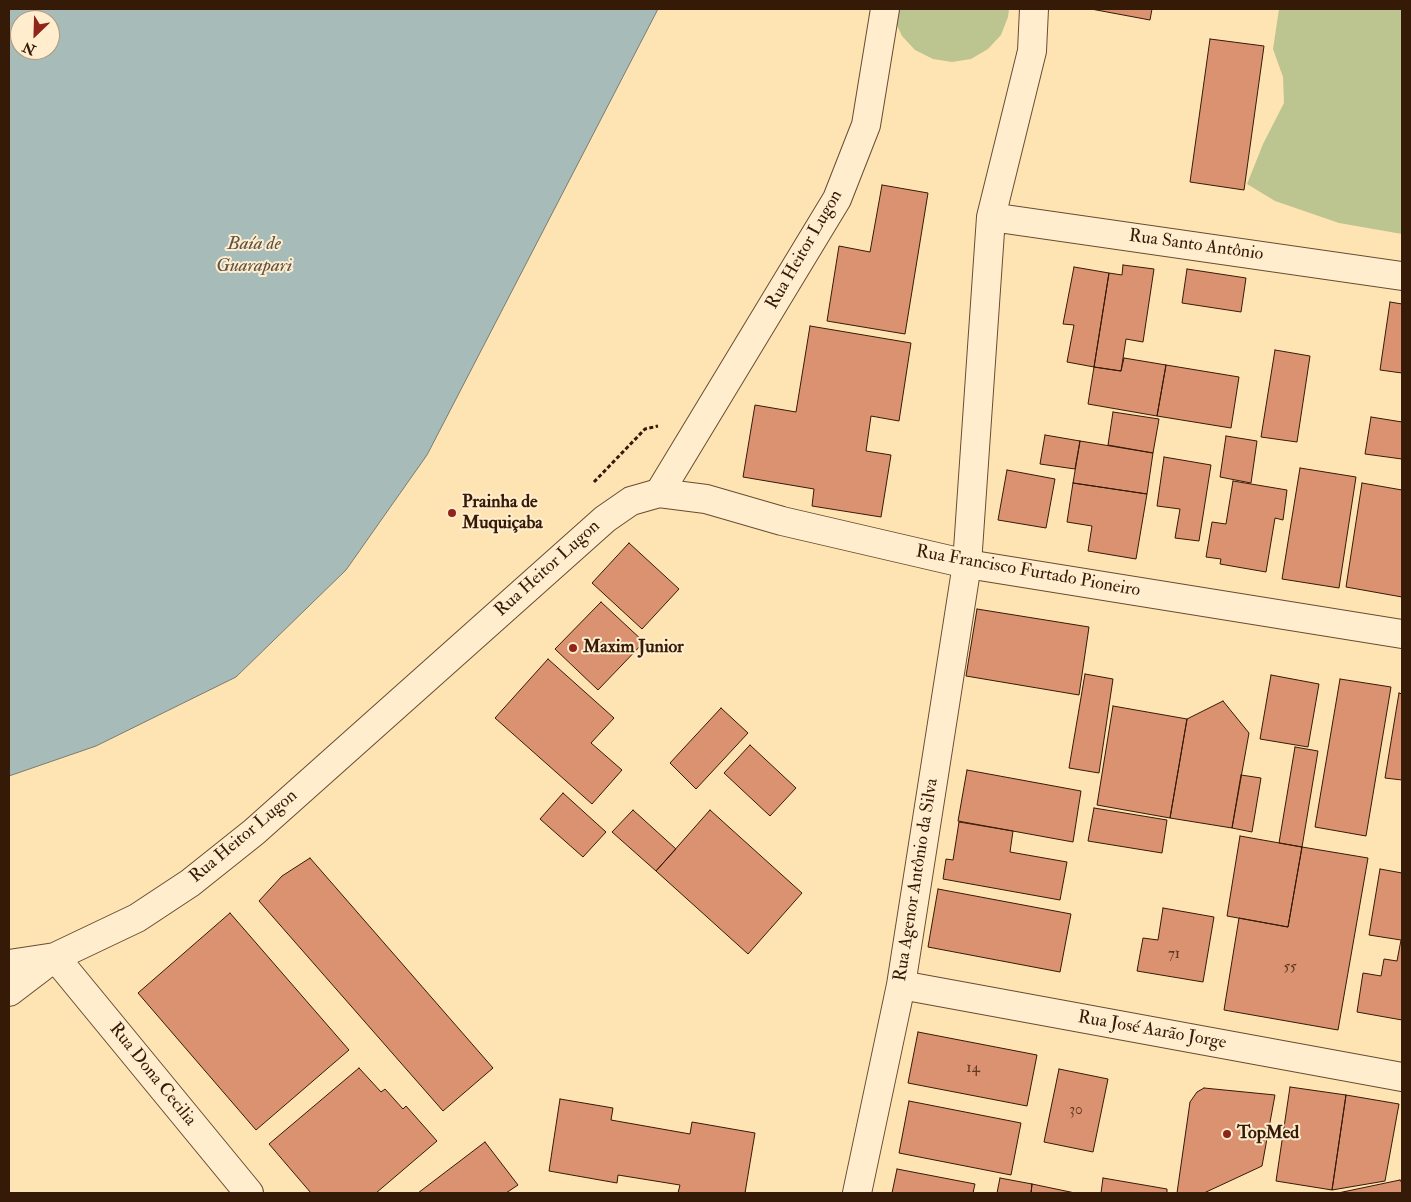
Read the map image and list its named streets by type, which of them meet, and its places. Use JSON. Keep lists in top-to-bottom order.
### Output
{
  "streets": {
    "street": [
      "Rua Santo Antônio",
      "Rua Heitor Lugon",
      "Rua Francisco Furtado Pioneiro",
      "Rua Agenor Antônio da Silva",
      "Rua José Aarão Jorge",
      "Rua Dona Cecilia"
    ]
  },
  "crossings": [
    ["Rua Heitor Lugon", "Rua Francisco Furtado Pioneiro"],
    ["Rua Heitor Lugon", "Rua Dona Cecilia"],
    ["Rua Francisco Furtado Pioneiro", "Rua Agenor Antônio da Silva"],
    ["Rua Agenor Antônio da Silva", "Rua José Aarão Jorge"]
  ],
  "water": ["Baía de Guarapari"],
  "places": ["Prainha de Muquiçaba", "Maxim Junior", "TopMed"],
  "house_numbers": [
    "71",
    "55",
    "14",
    "30"
  ],
  "north": "bottom left"
}
